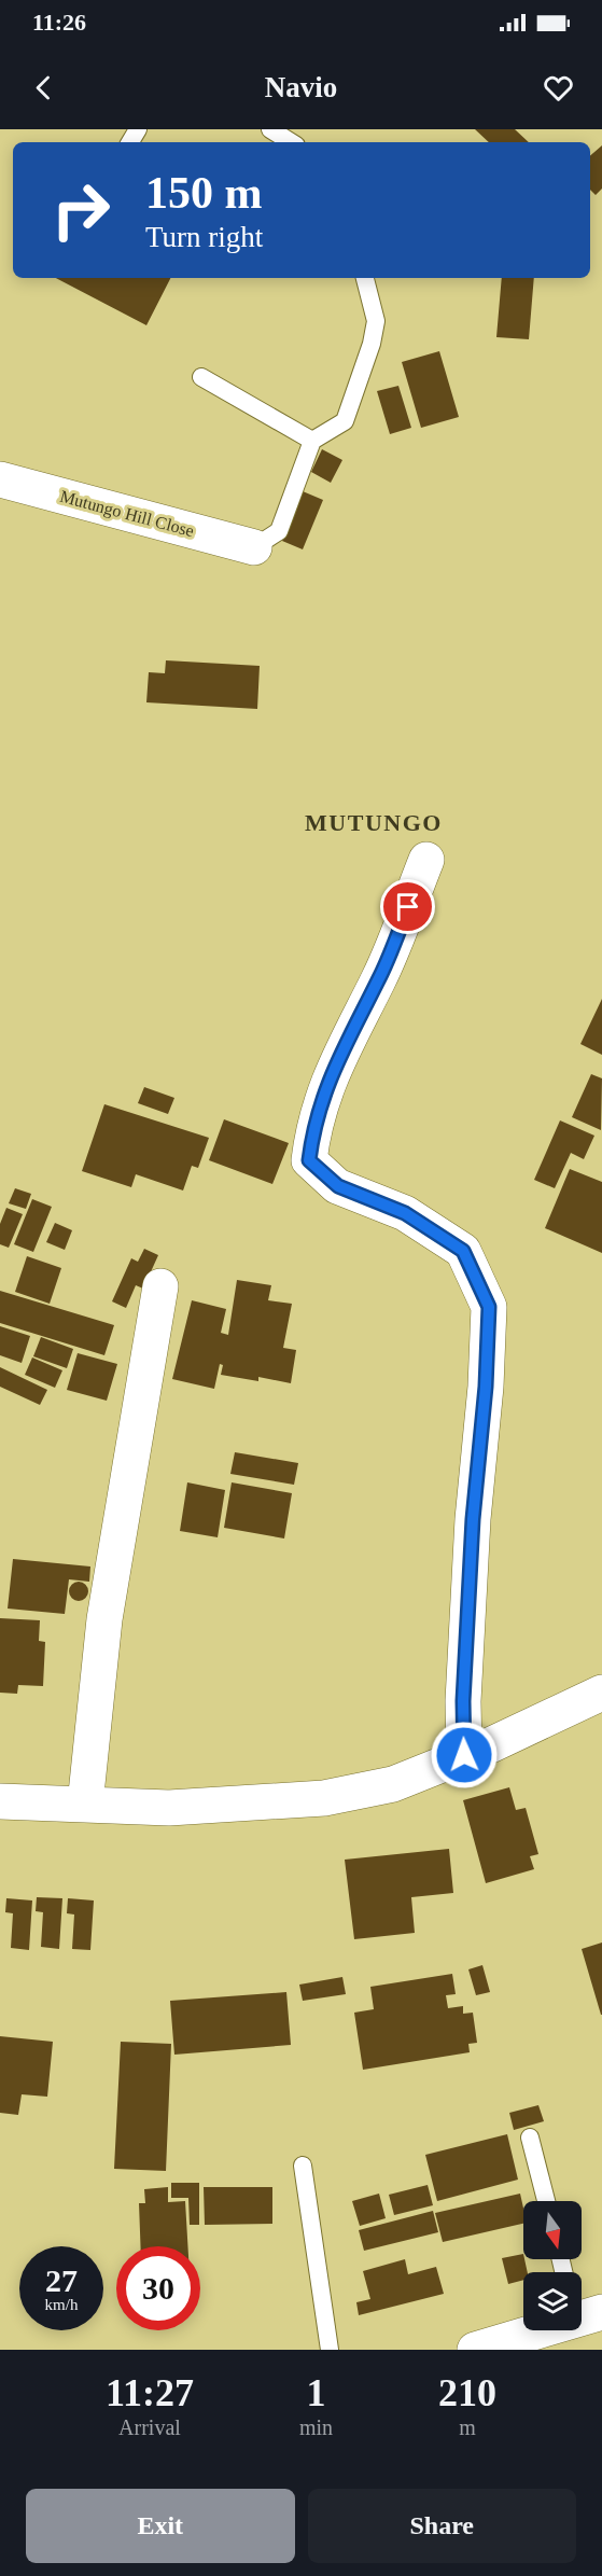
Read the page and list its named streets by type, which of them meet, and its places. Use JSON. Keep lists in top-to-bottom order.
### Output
{
  "streets": {
    "street": ["Mutungo Hill Close"]
  },
  "districts": ["MUTUNGO"],
  "north": "bottom",
  "page": {
    "status": "11:26",
    "header": "Navio",
    "turn": ["150 m", "Turn right"],
    "speed": "27 km/h",
    "limit": "30",
    "eta": [
      "11:27",
      "Arrival",
      "1",
      "min",
      "210",
      "m"
    ],
    "buttons": ["Exit", "Share"]
  }
}
